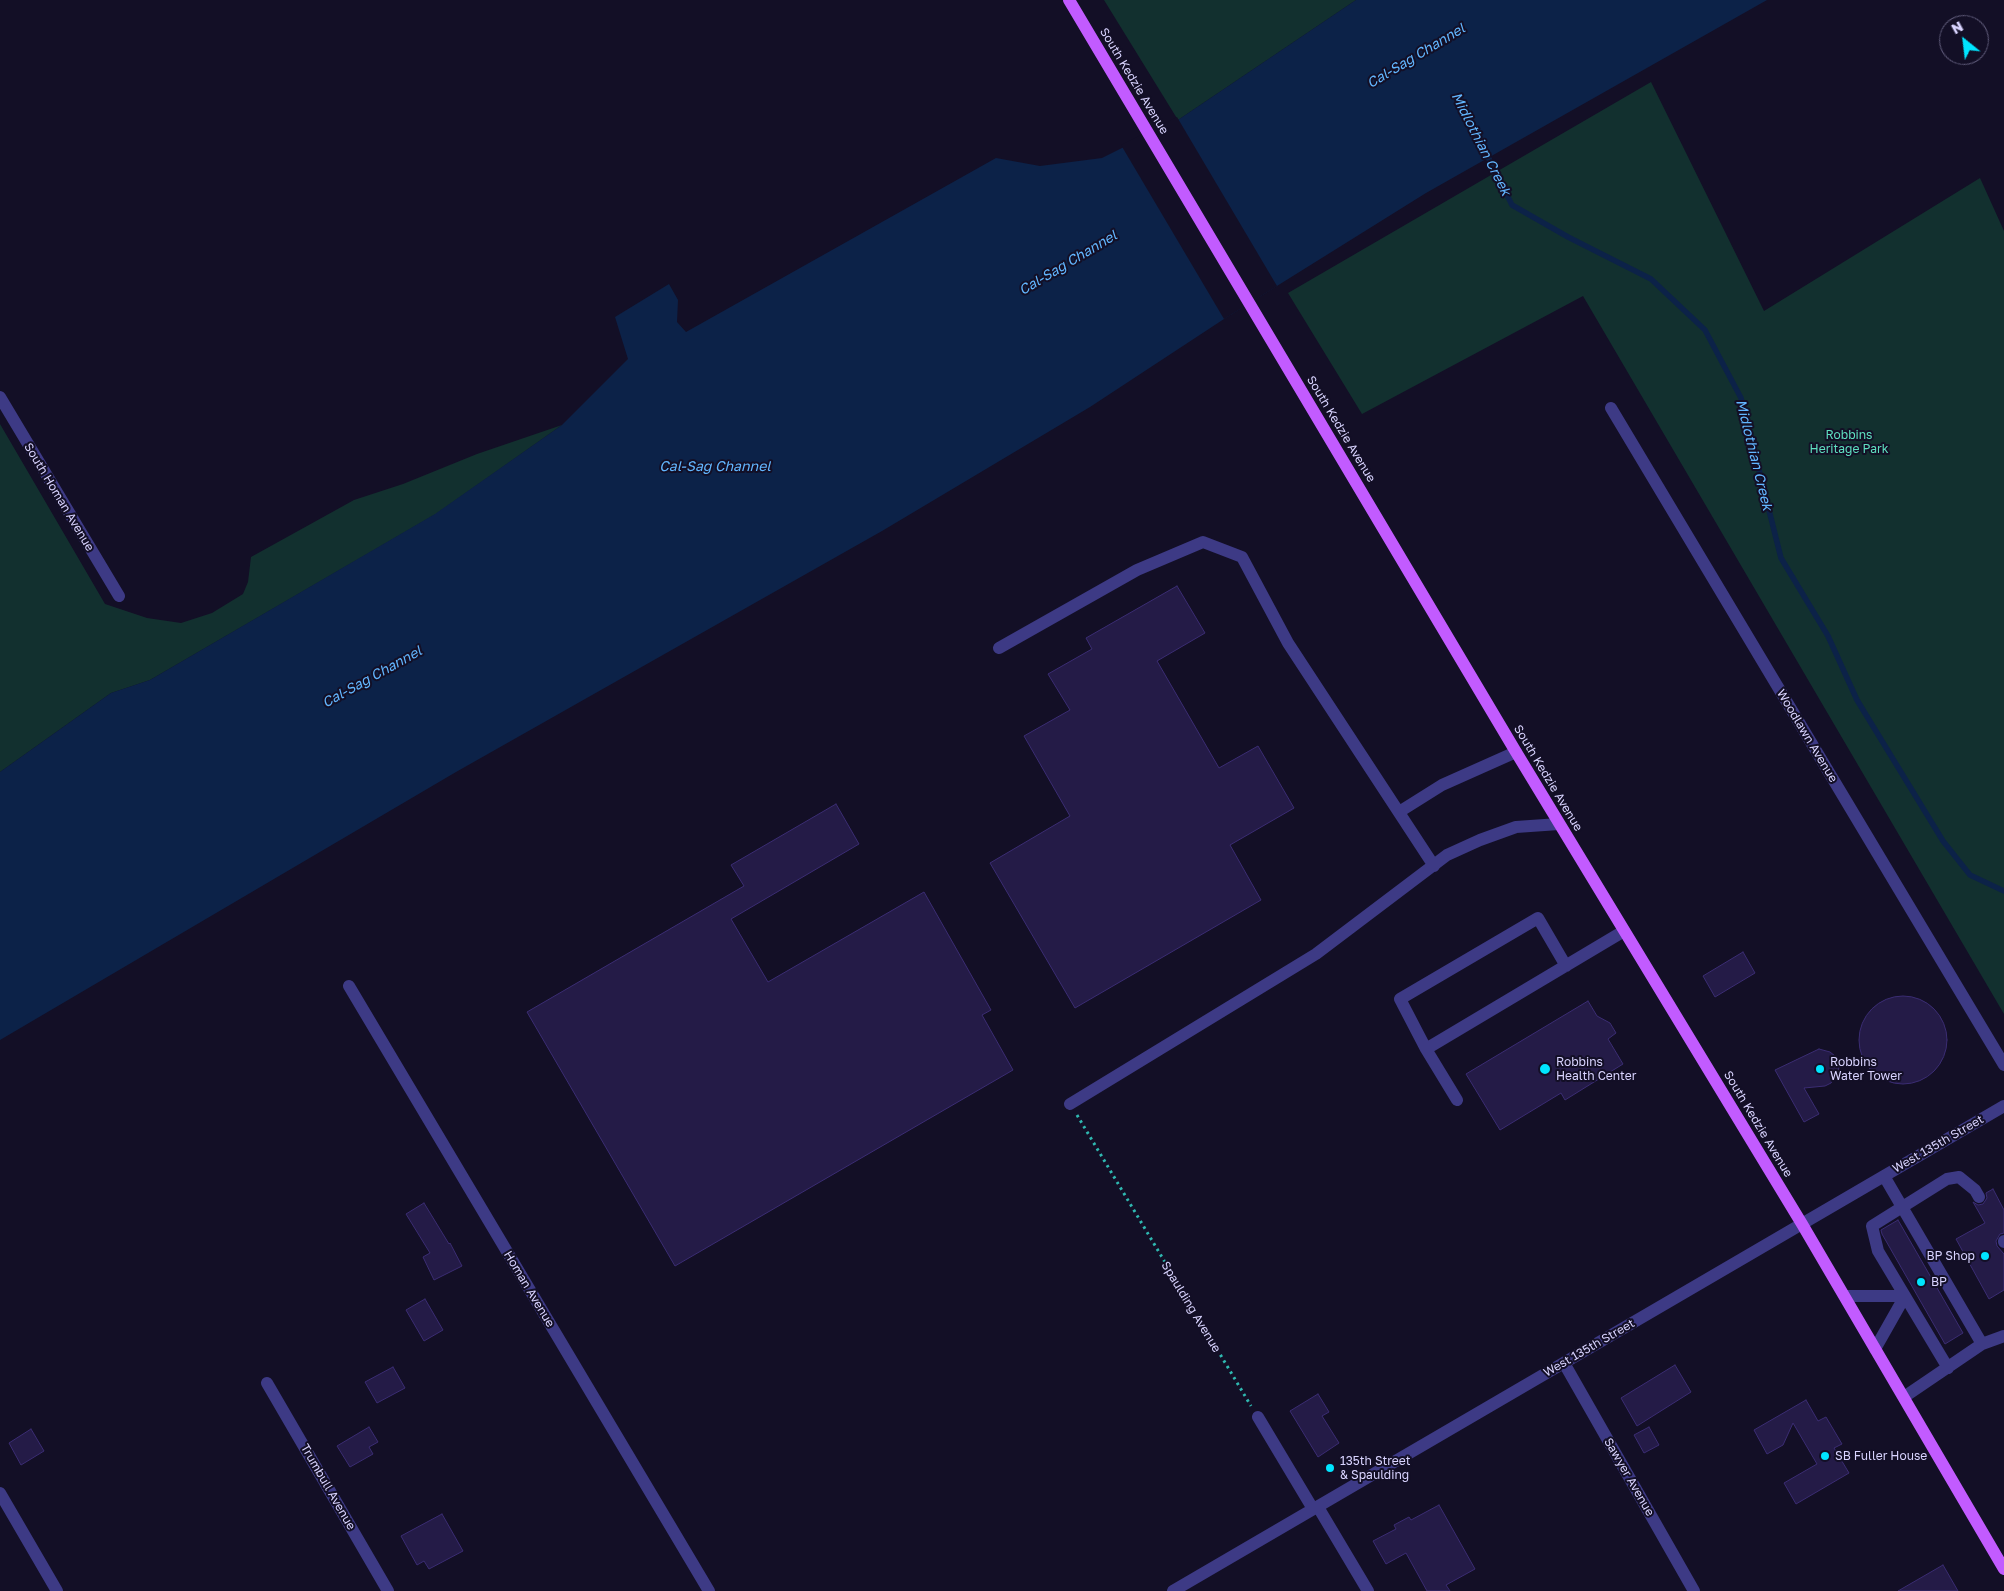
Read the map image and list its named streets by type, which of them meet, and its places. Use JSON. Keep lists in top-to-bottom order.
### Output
{
  "streets": {
    "main road": ["South Kedzie Avenue"],
    "street": [
      "South Homan Avenue",
      "Woodlawn Avenue",
      "West 135th Street",
      "Homan Avenue",
      "Sawyer Avenue",
      "Trumbull Avenue"
    ],
    "path": ["Spaulding Avenue"]
  },
  "crossings": [
    ["South Kedzie Avenue", "West 135th Street"],
    ["West 135th Street", "Sawyer Avenue"]
  ],
  "water": ["Cal-Sag Channel", "Midlothian Creek"],
  "parks": ["Robbins Heritage Park"],
  "places": [
    "Robbins Health Center",
    "Robbins Water Tower",
    "BP Shop",
    "BP",
    "SB Fuller House",
    "135th Street & Spaulding"
  ],
  "north": "top left"
}
